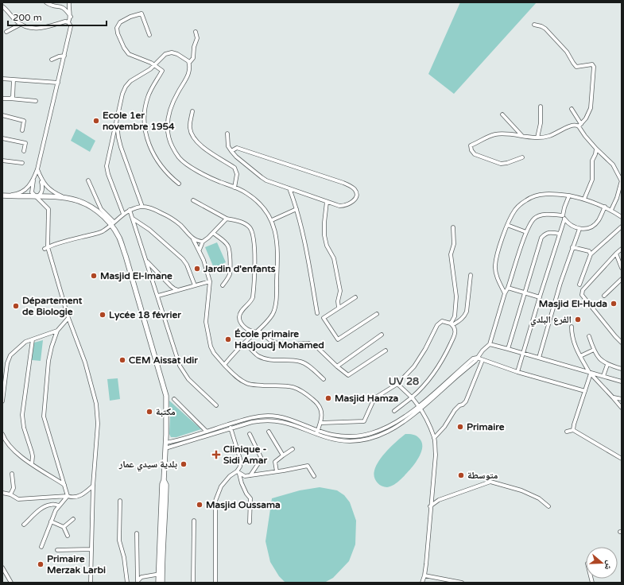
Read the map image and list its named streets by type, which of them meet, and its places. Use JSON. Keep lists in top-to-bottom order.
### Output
{
  "districts": ["UV 28"],
  "places": {
    "other": [
      "Ecole 1er novembre 1954",
      "Jardin d'enfants",
      "Masjid El-Imane",
      "Masjid El-Huda",
      "Département de Biologie",
      "Lycée 18 février",
      "الفرع البلدي",
      "École primaire Hadjoudj Mohamed",
      "CEM Aissat Idir",
      "Masjid Hamza",
      "مكتبة",
      "Primaire",
      "بلدية سيدي عمار",
      "متوسطة",
      "Masjid Oussama",
      "Primaire Merzak Larbi"
    ],
    "health": ["Clinique - Sidi Amar"]
  },
  "scale_bar": "200 m",
  "north": "right"
}
